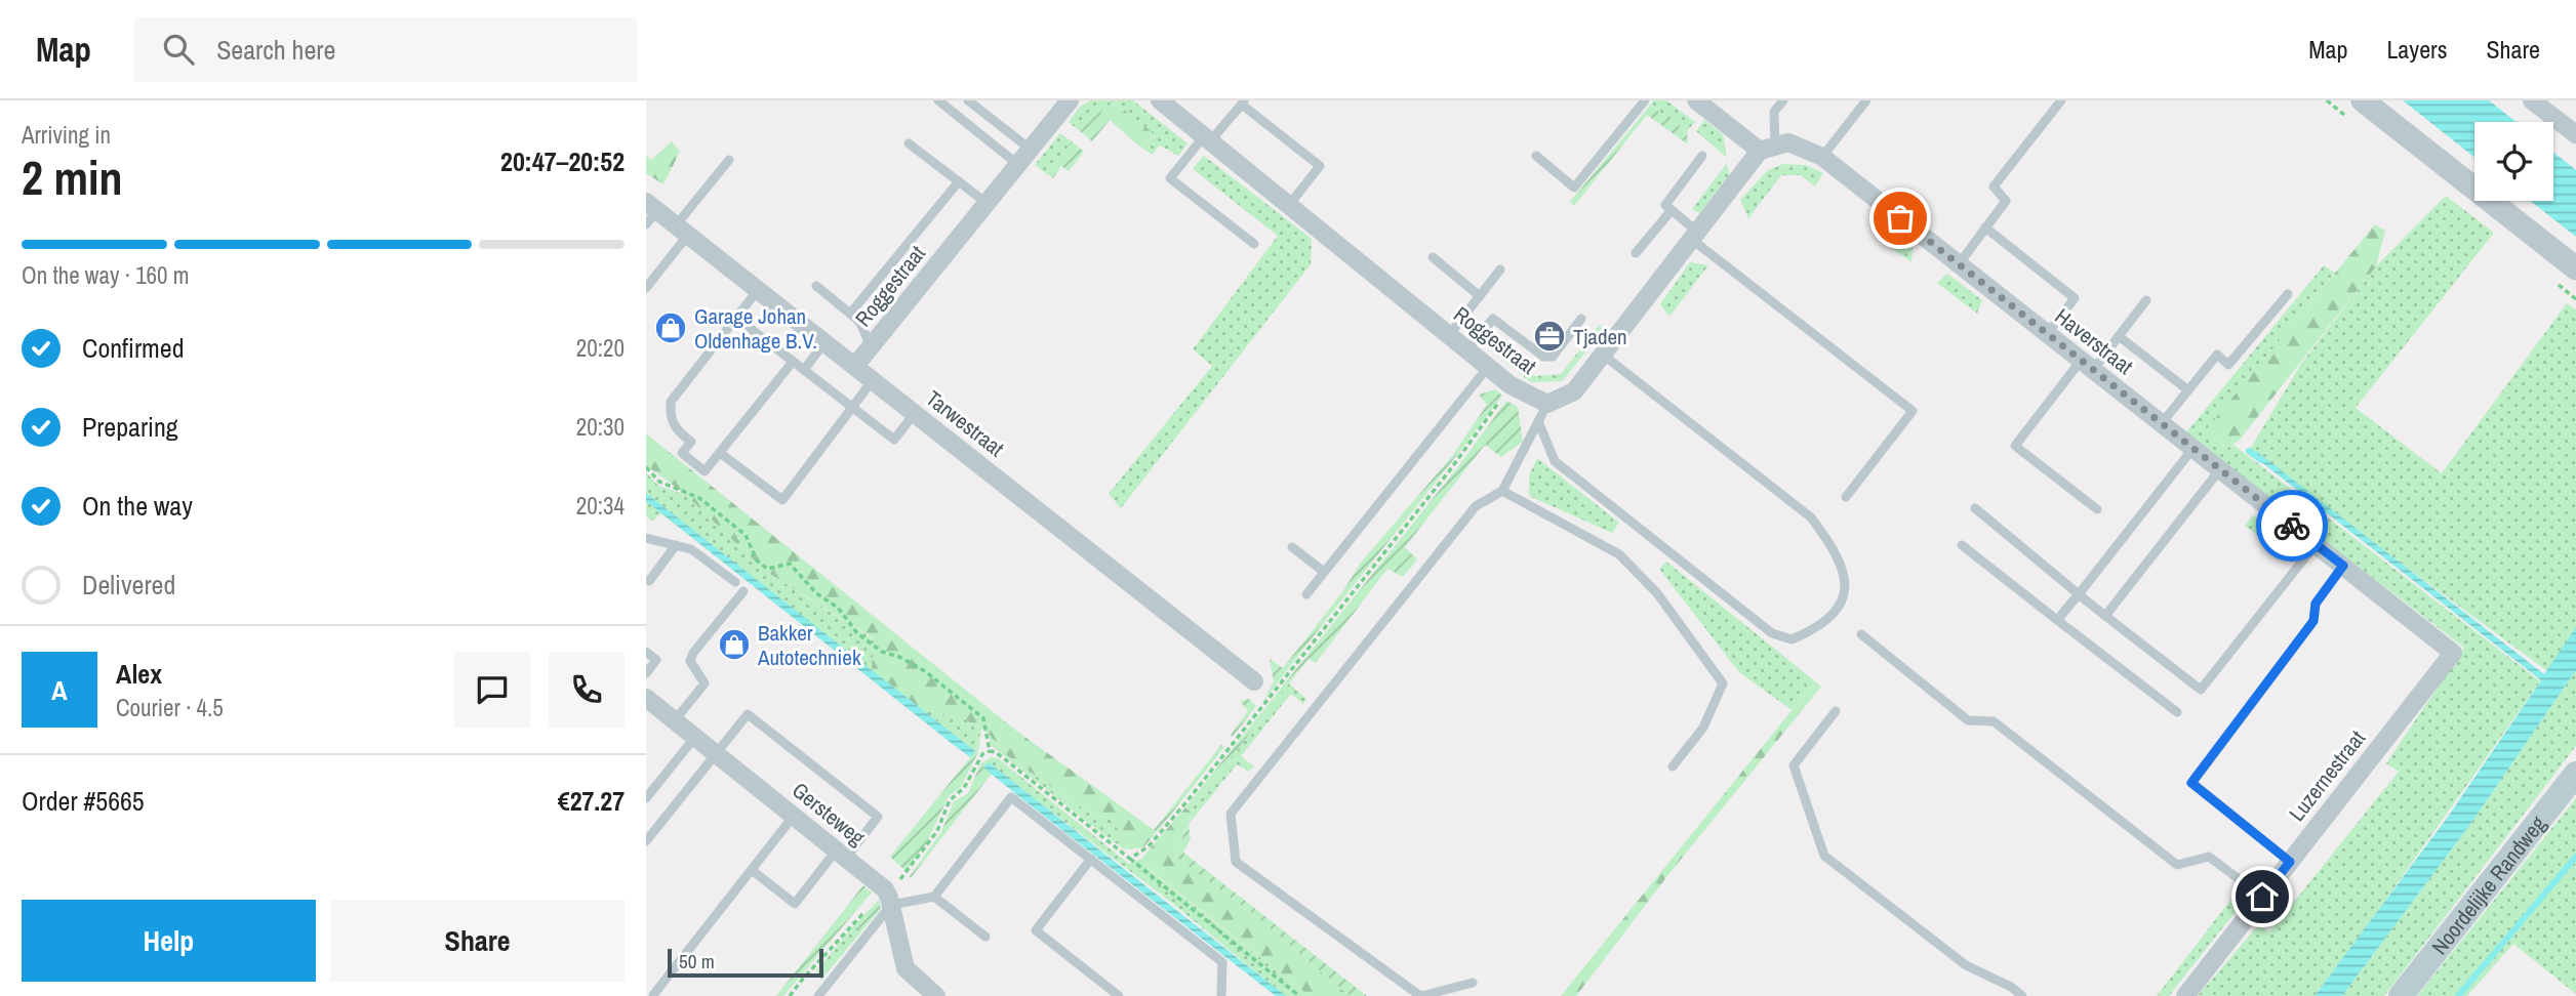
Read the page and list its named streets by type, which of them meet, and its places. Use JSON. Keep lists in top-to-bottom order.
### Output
{
  "streets": {
    "main road": ["Noordelijke Randweg"],
    "street": [
      "Roggestraat",
      "Haverstraat",
      "Tarwestraat",
      "Luzernestraat",
      "Gersteweg"
    ]
  },
  "crossings": [
    ["Roggestraat", "Haverstraat"],
    ["Roggestraat", "Tarwestraat"],
    ["Haverstraat", "Luzernestraat"]
  ],
  "places": {
    "shop": ["Garage Johan Oldenhage B.V.", "Bakker Autotechniek"],
    "office": ["Tjaden"]
  },
  "scale_bar": "50 m",
  "page": {
    "header": "Map",
    "search": "Search here",
    "nav": ["Map", "Layers", "Share"],
    "heading": ["2 min", "Arriving in", "20:47–20:52"],
    "panel": [
      "Alex",
      "Courier · 4.5",
      "Order #5665",
      "€27.27"
    ],
    "bar": "On the way · 160 m",
    "list": [
      ["Confirmed", "20:20"],
      ["Preparing", "20:30"],
      ["On the way", "20:34"],
      "Delivered"
    ],
    "round": "A",
    "buttons": ["Help", "Share"],
    "scale": "50 m"
  }
}
